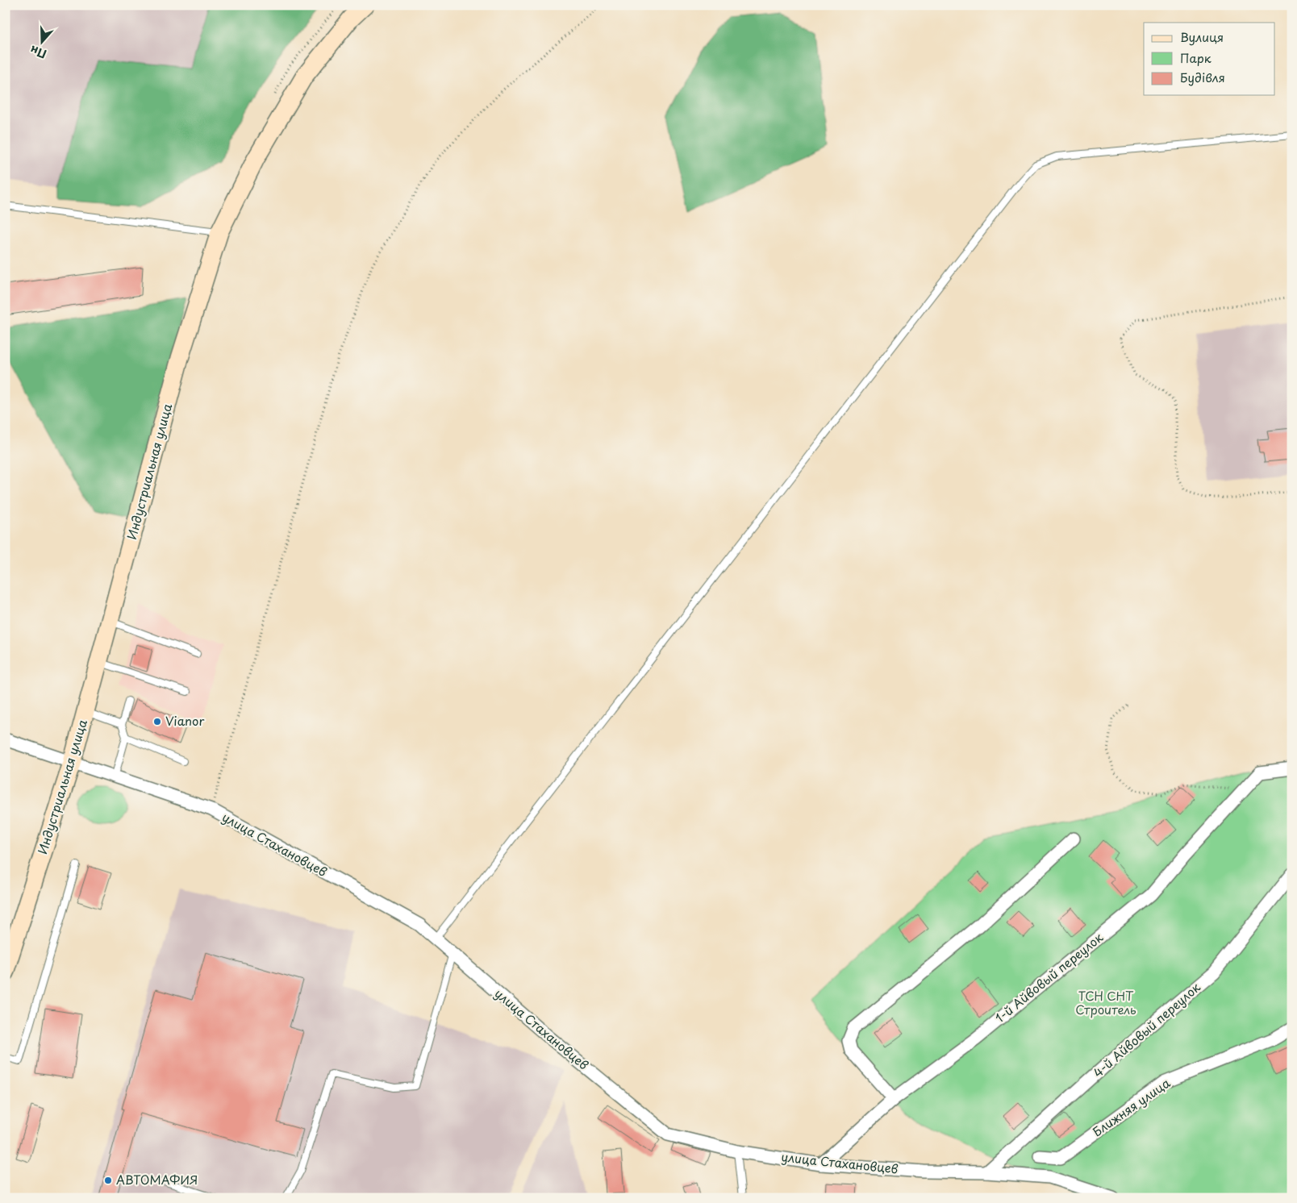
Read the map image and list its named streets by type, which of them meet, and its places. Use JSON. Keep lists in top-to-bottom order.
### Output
{
  "streets": {
    "main road": ["Индустриальная улица"],
    "street": [
      "улица Стахановцев",
      "1-й Айвовый переулок",
      "4-й Айвовый переулок",
      "Ближняя улица"
    ]
  },
  "crossings": [
    ["Индустриальная улица", "улица Стахановцев"],
    ["улица Стахановцев", "1-й Айвовый переулок"],
    ["улица Стахановцев", "4-й Айвовый переулок"]
  ],
  "parks": ["ТСН СНТ Строитель"],
  "places": ["Vianor", "АВТОМАФИЯ"],
  "legend": ["Вулиця", "Парк", "Будівля"],
  "north": "bottom"
}
